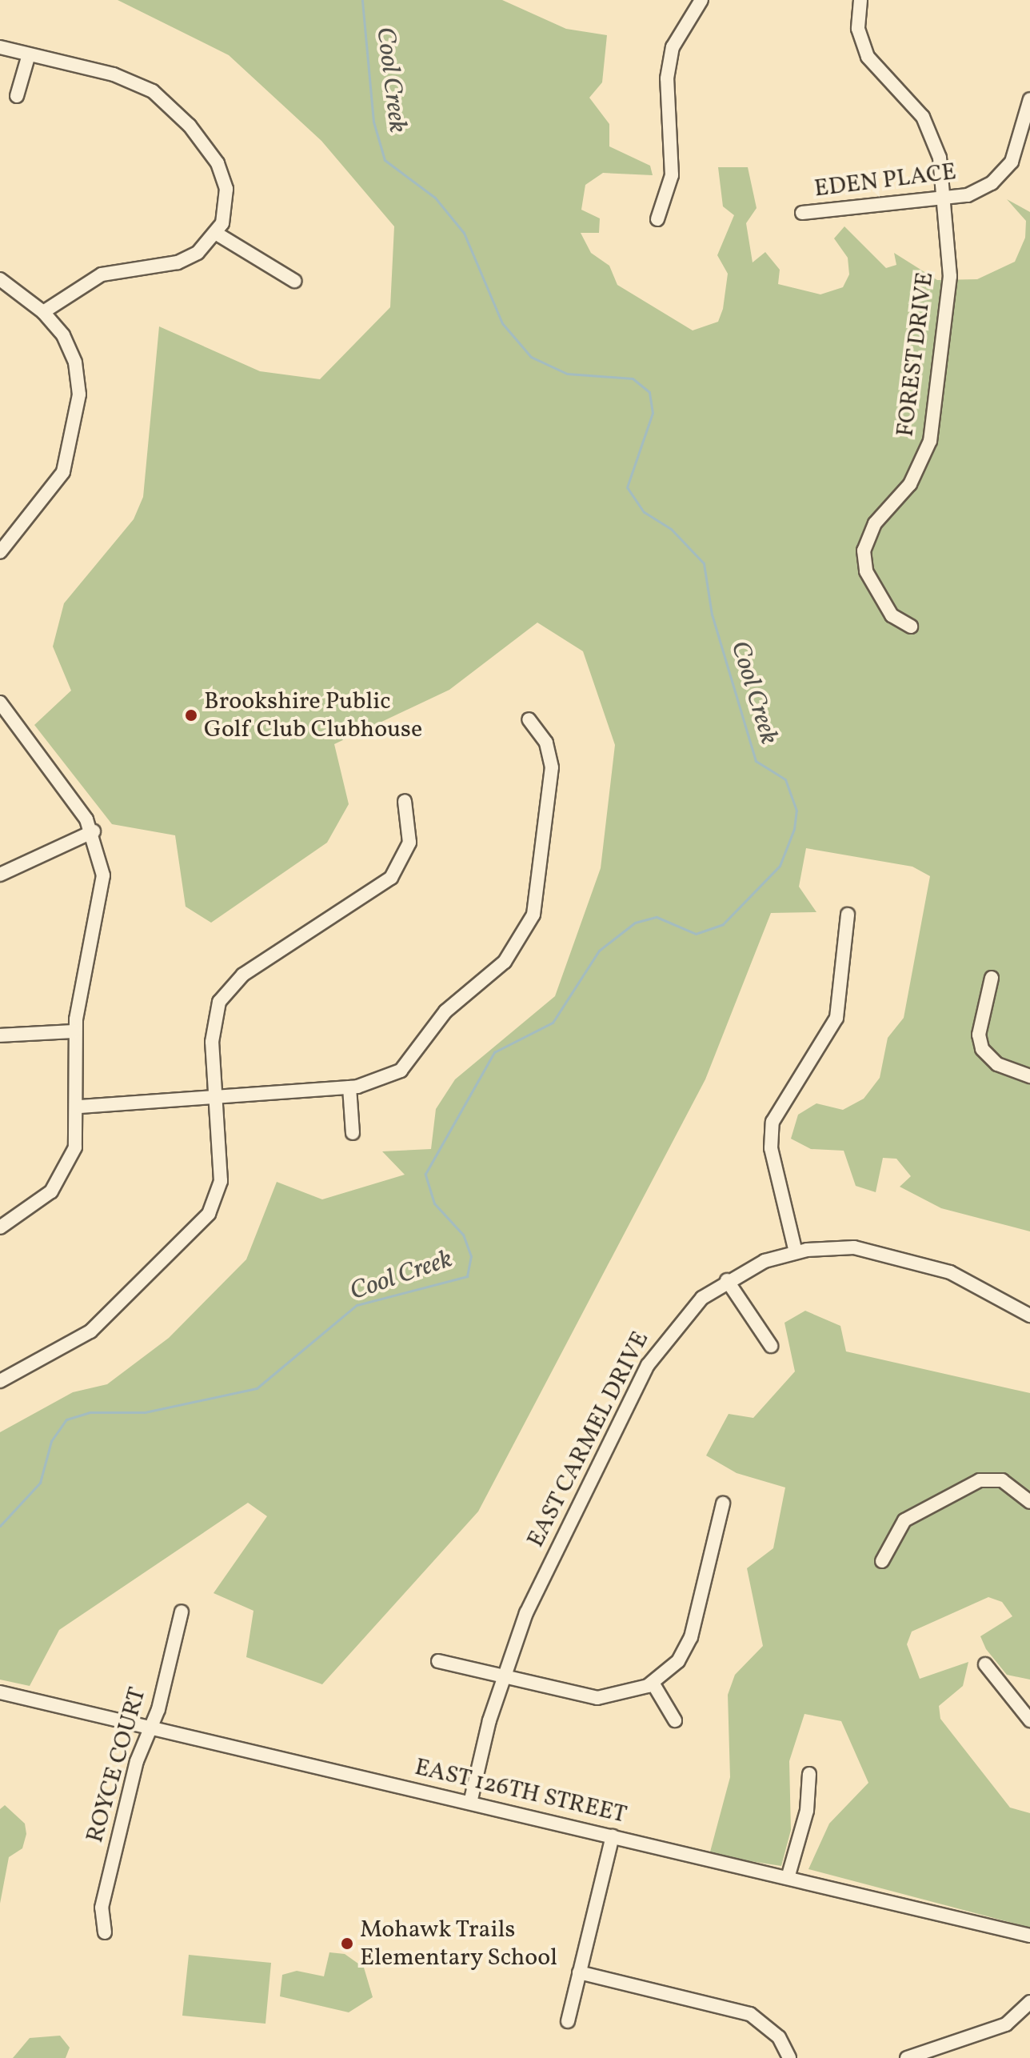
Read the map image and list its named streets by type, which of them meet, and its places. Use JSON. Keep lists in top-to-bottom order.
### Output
{
  "streets": {
    "street": [
      "EDEN PLACE",
      "FOREST DRIVE",
      "EAST CARMEL DRIVE",
      "ROYCE COURT",
      "EAST 126TH STREET"
    ]
  },
  "crossings": [
    ["EDEN PLACE", "FOREST DRIVE"],
    ["EAST CARMEL DRIVE", "EAST 126TH STREET"],
    ["ROYCE COURT", "EAST 126TH STREET"]
  ],
  "water": ["Cool Creek"],
  "places": ["Brookshire Public Golf Club Clubhouse", "Mohawk Trails Elementary School"]
}
